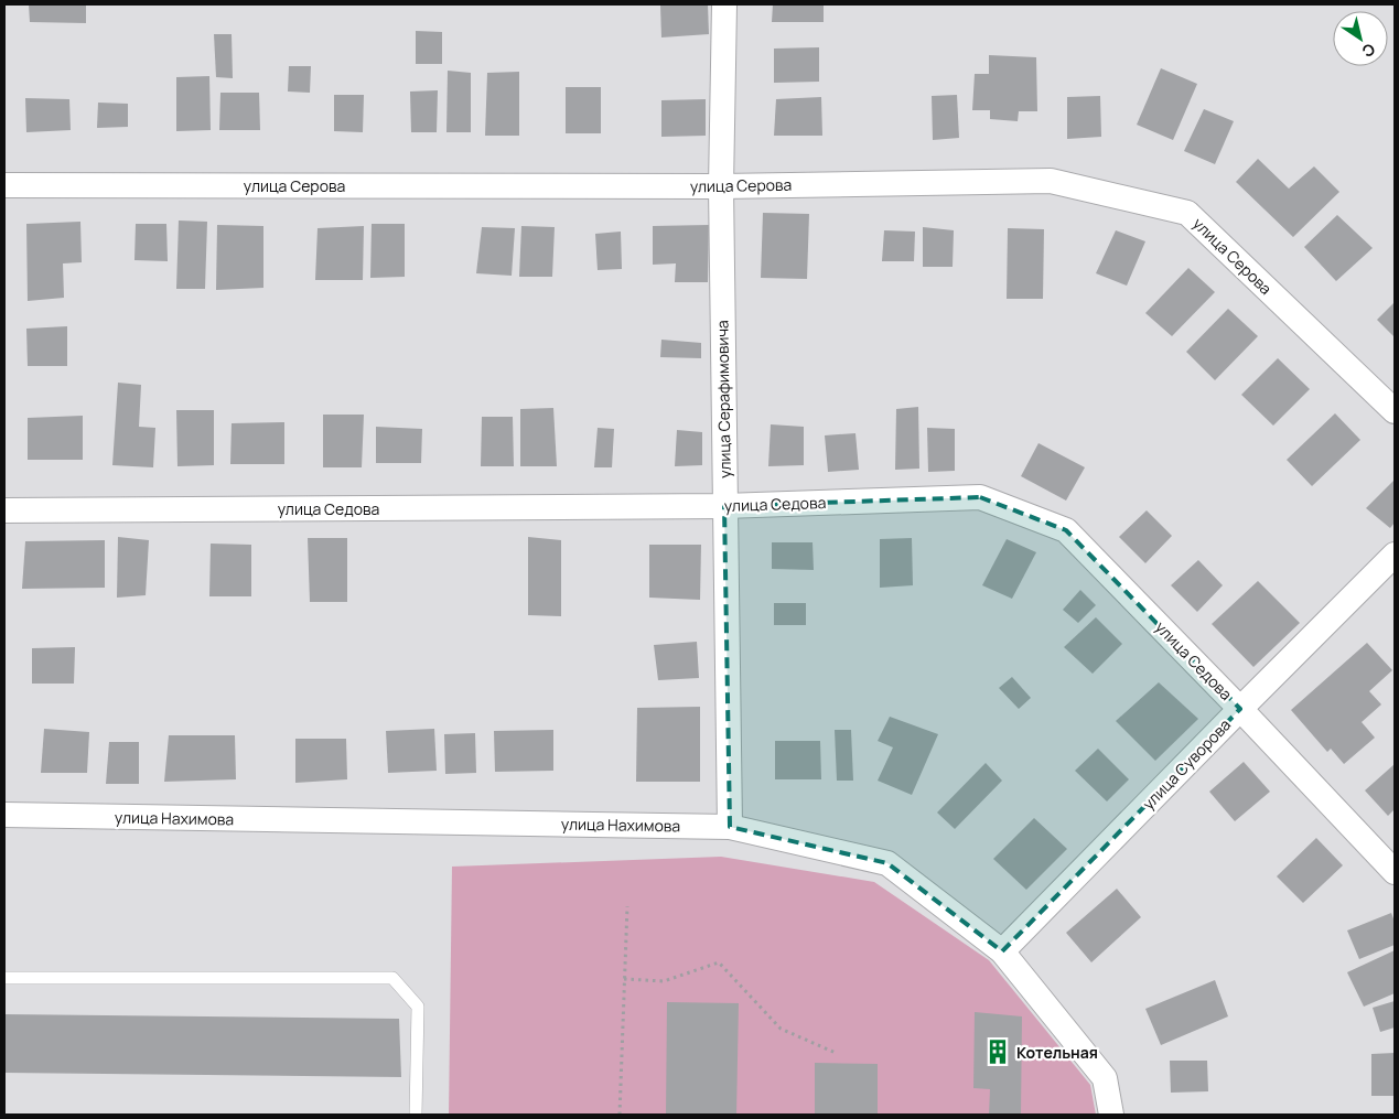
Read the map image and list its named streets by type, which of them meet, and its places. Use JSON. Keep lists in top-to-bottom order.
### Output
{
  "streets": {
    "street": [
      "улица Серова",
      "улица Серафимовича",
      "улица Седова",
      "улица Суворова",
      "улица Нахимова"
    ]
  },
  "crossings": [
    ["улица Серова", "улица Серафимовича"],
    ["улица Серафимовича", "улица Седова"],
    ["улица Серафимовича", "улица Нахимова"],
    ["улица Седова", "улица Суворова"],
    ["улица Суворова", "улица Нахимова"]
  ],
  "places": {
    "building": ["Котельная"]
  },
  "north": "bottom right"
}
